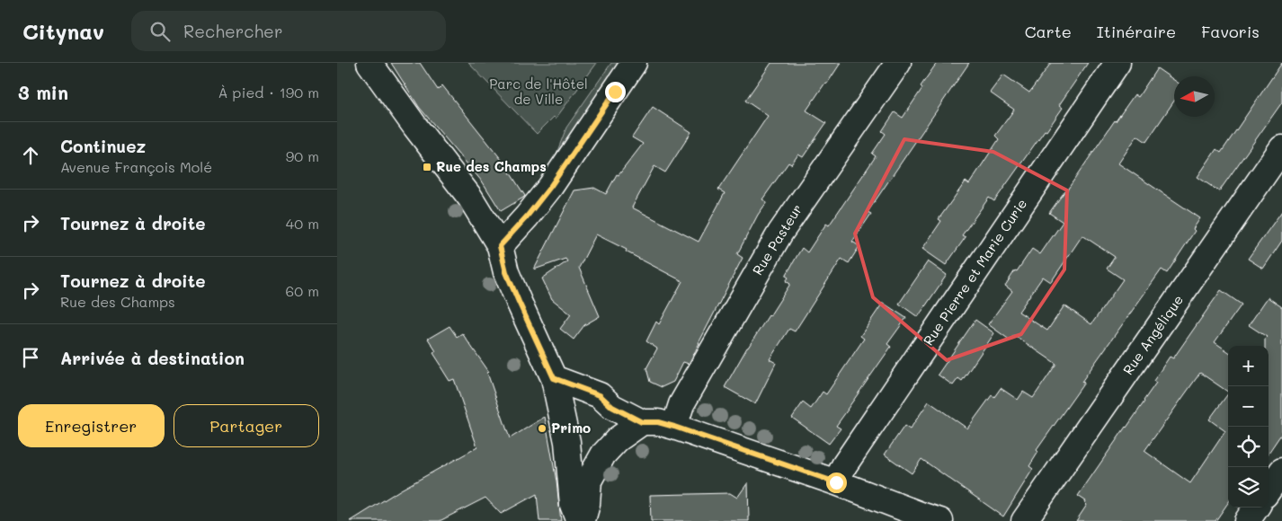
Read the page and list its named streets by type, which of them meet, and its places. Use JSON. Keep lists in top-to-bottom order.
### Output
{
  "streets": {
    "street": ["Rue Pasteur", "Rue Pierre et Marie Curie", "Rue Angélique"]
  },
  "parks": ["Parc de l'Hôtel de Ville"],
  "places": {
    "transit": ["Rue des Champs"],
    "other": ["Primo"]
  },
  "north": "left",
  "page": {
    "header": "Citynav",
    "search": "Rechercher",
    "nav": ["Carte", "Itinéraire", "Favoris"],
    "heading": ["3 min", "À pied · 190 m"],
    "list": [
      ["Continuez", "Avenue François Molé", "90 m"],
      ["Tournez à droite", "40 m"],
      ["Tournez à droite", "Rue des Champs", "60 m"],
      "Arrivée à destination"
    ],
    "map_buttons": ["+", "−"],
    "buttons": ["Enregistrer", "Partager"]
  }
}
